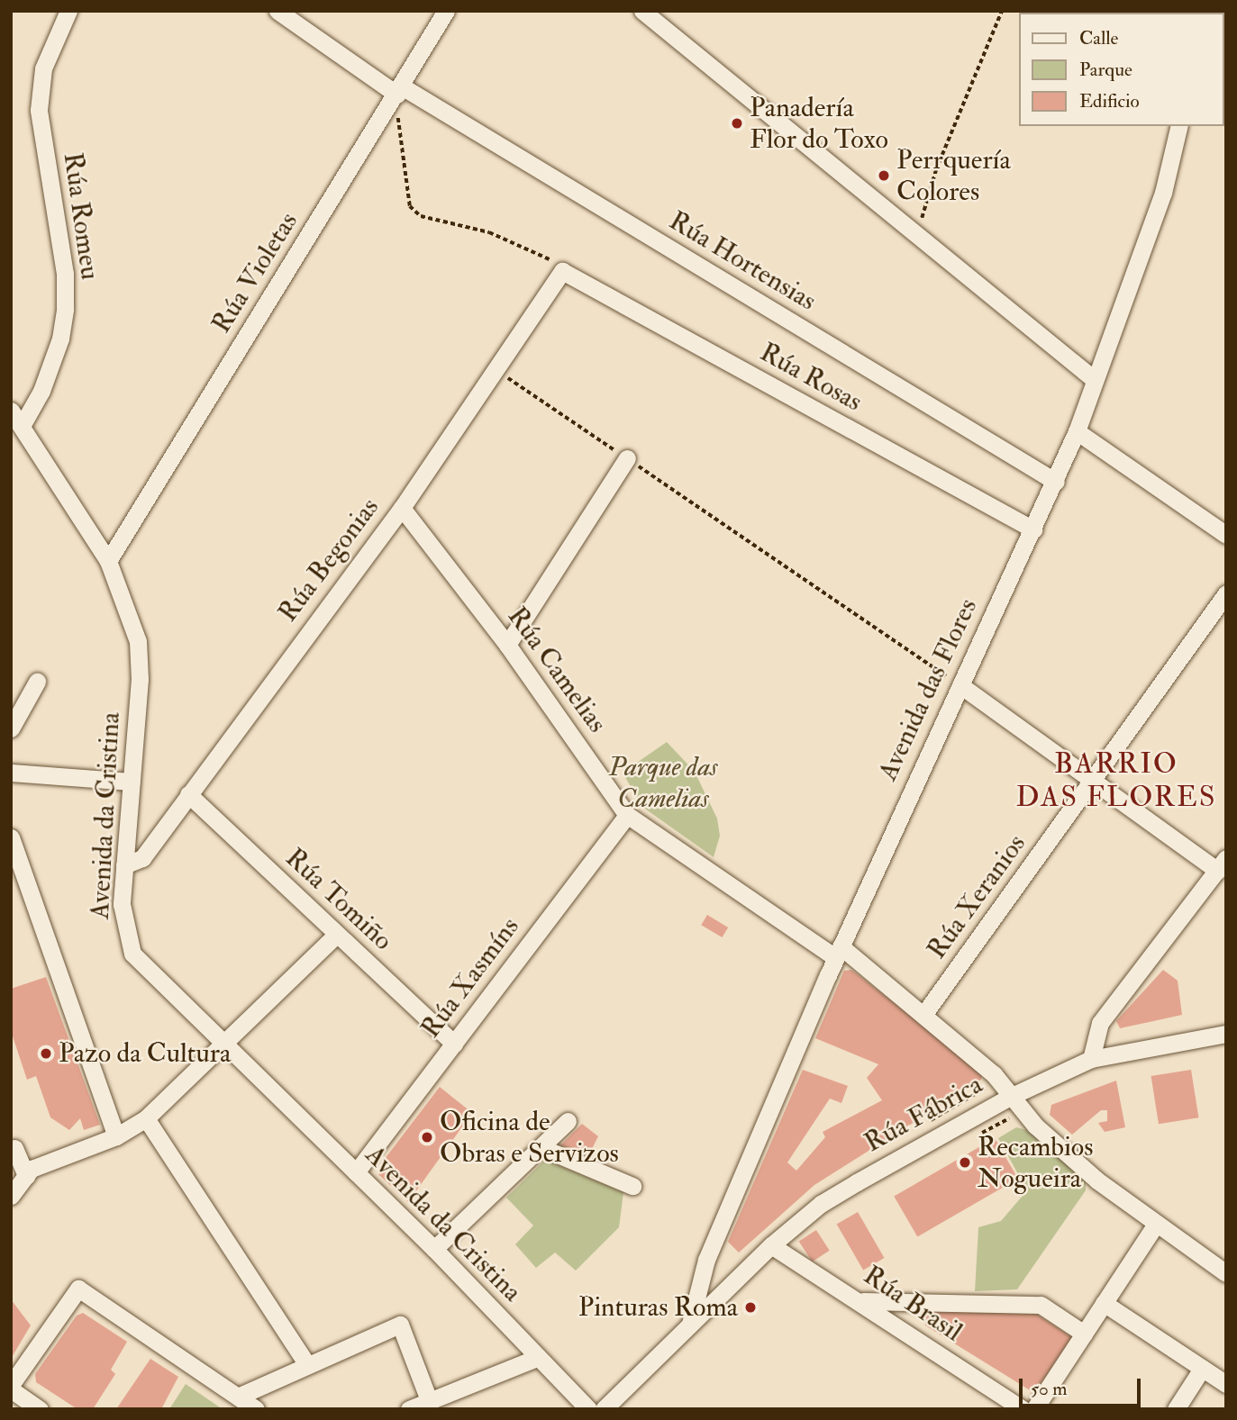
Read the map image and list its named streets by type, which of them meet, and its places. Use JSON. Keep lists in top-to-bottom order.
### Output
{
  "streets": {
    "street": [
      "Rúa Romeu",
      "Rúa Hortensias",
      "Rúa Violetas",
      "Rúa Rosas",
      "Rúa Begonias",
      "Rúa Camelias",
      "Avenida das Flores",
      "Avenida da Cristina",
      "Rúa Xeranios",
      "Rúa Tomiño",
      "Rúa Xasmíns",
      "Rúa Fábrica",
      "Rúa Brasil"
    ]
  },
  "crossings": [
    ["Rúa Romeu", "Avenida da Cristina"],
    ["Rúa Hortensias", "Rúa Violetas"],
    ["Rúa Hortensias", "Avenida das Flores"],
    ["Rúa Violetas", "Avenida da Cristina"],
    ["Rúa Rosas", "Rúa Begonias"],
    ["Rúa Rosas", "Avenida das Flores"],
    ["Rúa Begonias", "Rúa Camelias"],
    ["Rúa Begonias", "Avenida da Cristina"],
    ["Rúa Begonias", "Rúa Tomiño"],
    ["Rúa Camelias", "Avenida das Flores"],
    ["Rúa Camelias", "Rúa Xeranios"],
    ["Rúa Camelias", "Rúa Xasmíns"],
    ["Rúa Camelias", "Rúa Fábrica"],
    ["Avenida das Flores", "Rúa Fábrica"],
    ["Avenida da Cristina", "Rúa Xasmíns"],
    ["Rúa Tomiño", "Rúa Xasmíns"],
    ["Rúa Fábrica", "Rúa Brasil"]
  ],
  "districts": ["BARRIO DAS FLORES"],
  "parks": ["Parque das Camelias"],
  "places": [
    "Panadería Flor do Toxo",
    "Perrquería Colores",
    "Pazo da Cultura",
    "Oficina de Obras e Servizos",
    "Recambios Nogueira",
    "Pinturas Roma"
  ],
  "legend": ["Calle", "Parque", "Edificio"],
  "scale_bar": "50 m"
}
